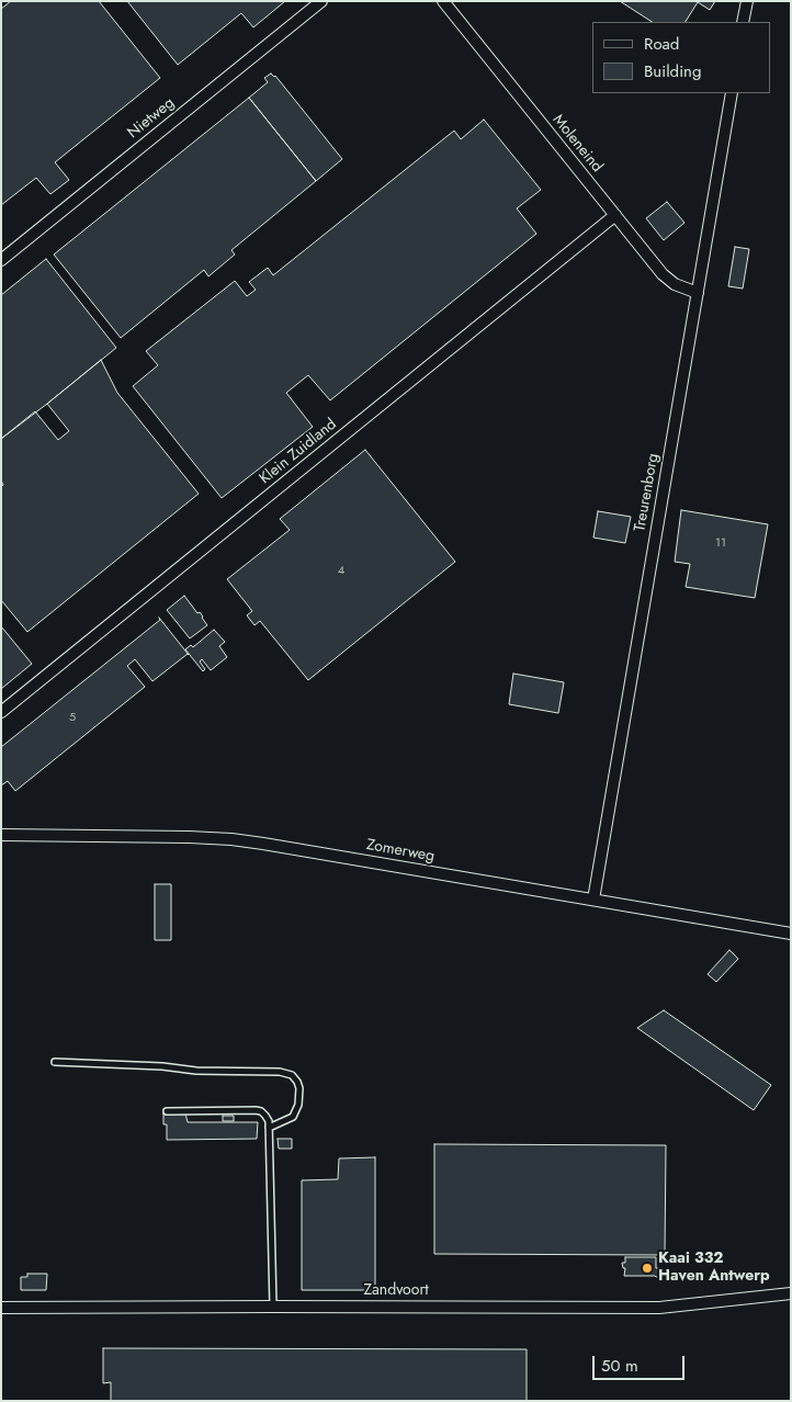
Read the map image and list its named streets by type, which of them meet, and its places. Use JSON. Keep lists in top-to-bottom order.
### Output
{
  "streets": {
    "street": [
      "Nietweg",
      "Moleneind",
      "Klein Zuidland",
      "Treurenborg",
      "Zomerweg",
      "Zandvoort"
    ]
  },
  "crossings": [
    ["Moleneind", "Klein Zuidland"],
    ["Moleneind", "Treurenborg"],
    ["Treurenborg", "Zomerweg"]
  ],
  "places": ["Kaai 332 Haven Antwerp"],
  "house_numbers": ["11", "4", "5"],
  "legend": ["Road", "Building"],
  "scale_bar": "50 m"
}
